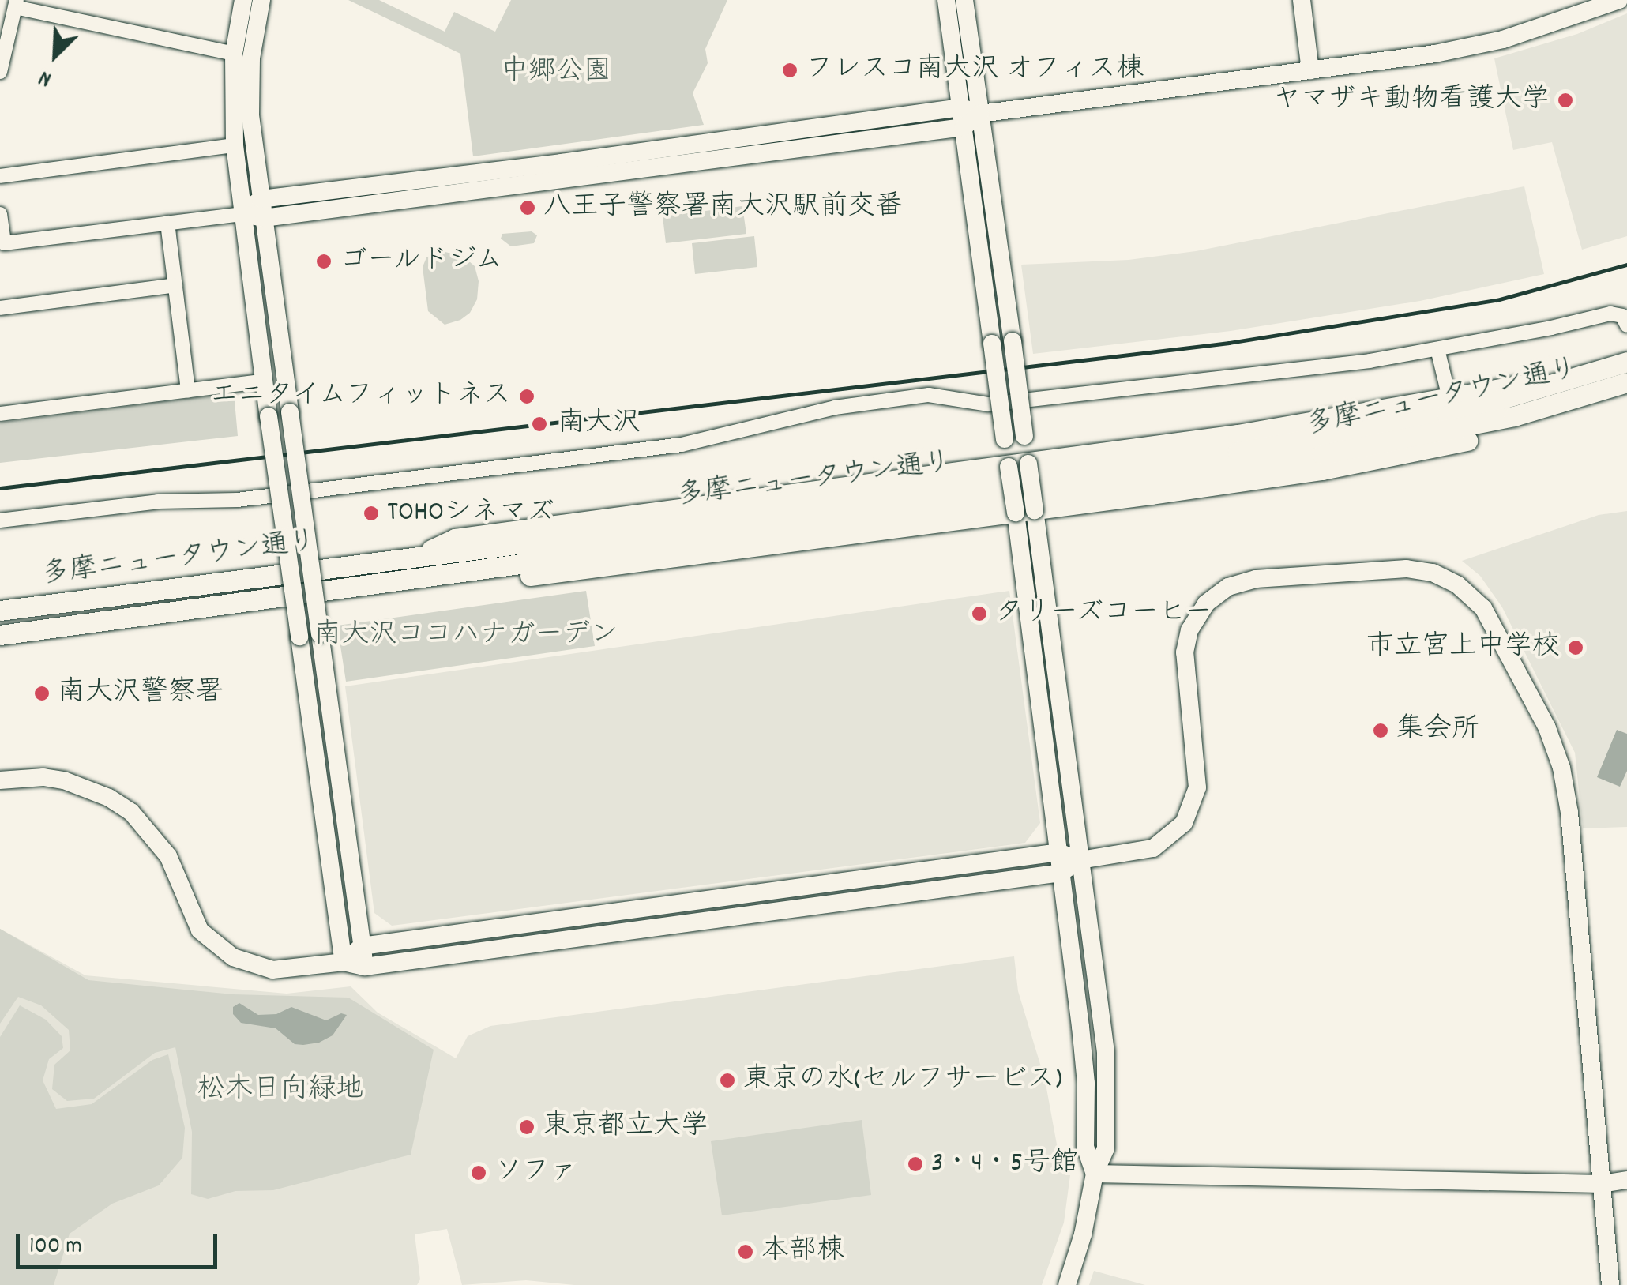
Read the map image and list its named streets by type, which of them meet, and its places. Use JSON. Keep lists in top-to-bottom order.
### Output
{
  "streets": {
    "main road": ["多摩ニュータウン通り"]
  },
  "parks": ["中郷公園", "南大沢ココハナガーデン", "松木日向緑地"],
  "places": [
    "フレスコ南大沢 オフィス棟",
    "ヤマザキ動物看護大学",
    "八王子警察署南大沢駅前交番",
    "ゴールドジム",
    "エニタイムフィットネス",
    "南大沢",
    "TOHOシネマズ",
    "タリーズコーヒー",
    "市立宮上中学校",
    "南大沢警察署",
    "集会所",
    "東京の水(セルフサービス)",
    "東京都立大学",
    "3・4・5号館",
    "ソファ",
    "本部棟"
  ],
  "scale_bar": "100 m",
  "north": "bottom left"
}
